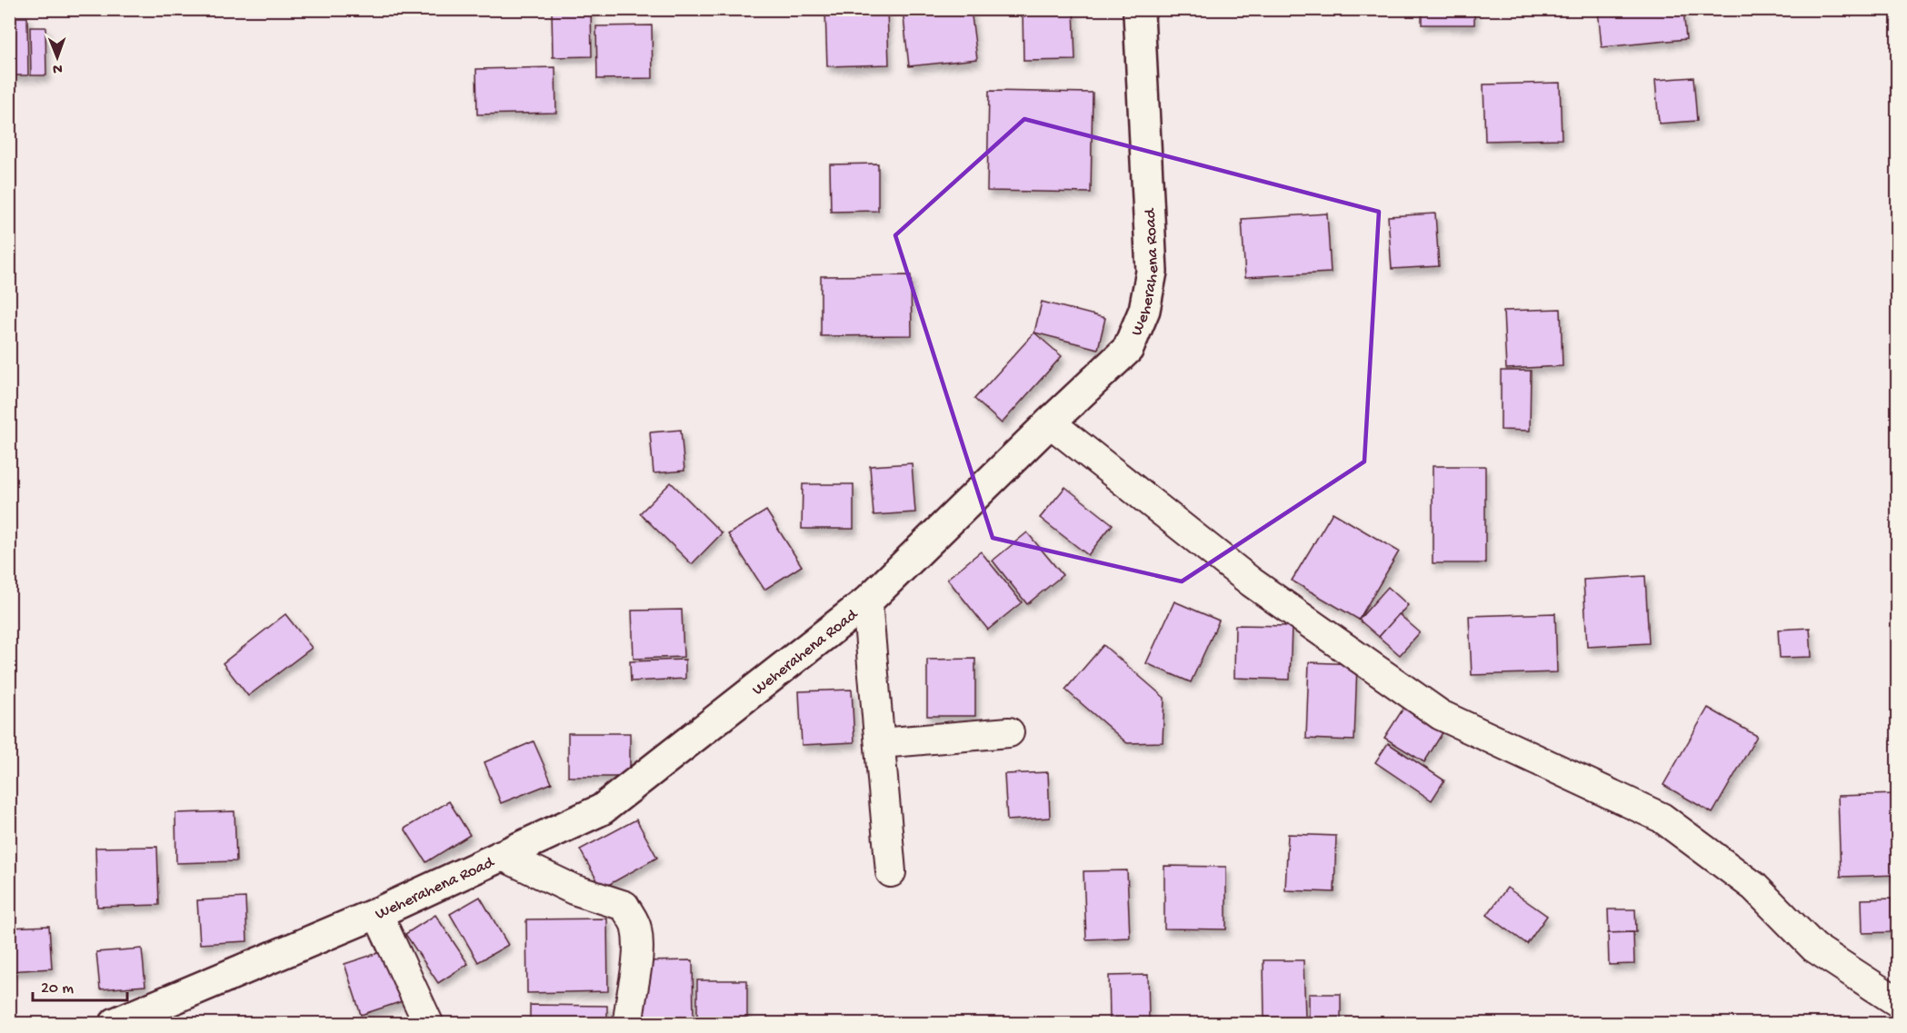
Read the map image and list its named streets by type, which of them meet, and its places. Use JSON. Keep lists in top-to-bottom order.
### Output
{
  "streets": {
    "main road": ["Weherahena Road"]
  },
  "scale_bar": "20 m",
  "north": "bottom"
}
